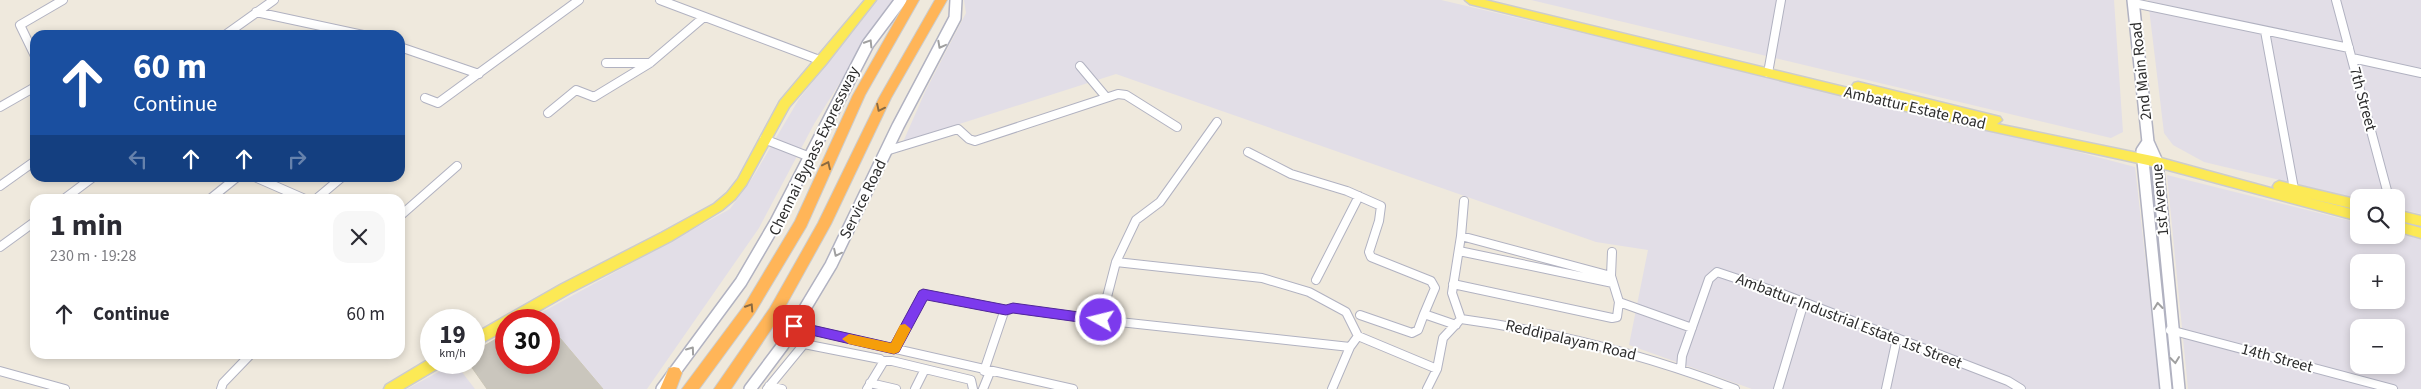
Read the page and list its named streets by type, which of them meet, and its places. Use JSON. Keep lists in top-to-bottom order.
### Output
{
  "streets": {
    "highway": ["Chennai Bypass Expressway"],
    "main road": ["Ambattur Estate Road"],
    "street": [
      "2nd Main Road",
      "7th Street",
      "Service Road",
      "1st Avenue",
      "Ambattur Industrial Estate 1st Street",
      "Reddipalayam Road",
      "14th Street"
    ]
  },
  "crossings": [
    ["2nd Main Road", "Ambattur Estate Road"],
    ["2nd Main Road", "1st Avenue"],
    ["Ambattur Estate Road", "1st Avenue"],
    ["1st Avenue", "14th Street"],
    ["Ambattur Industrial Estate 1st Street", "Reddipalayam Road"]
  ],
  "page": {
    "turn": ["60 m", "Continue"],
    "map_buttons": ["+", "−"],
    "heading": ["1 min", "230 m · 19:28"],
    "list": [
      {
        "name": "Continue",
        "value": "60 m"
      }
    ],
    "speed": "19 km/h",
    "limit": "30"
  }
}
